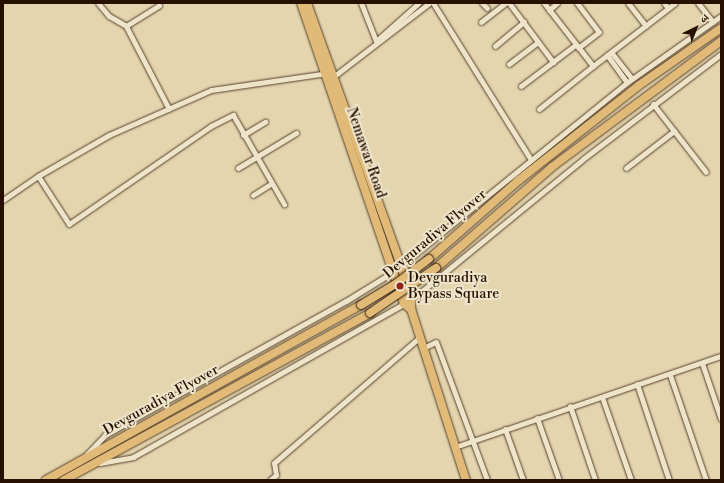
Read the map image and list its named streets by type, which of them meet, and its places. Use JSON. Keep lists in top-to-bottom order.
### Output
{
  "streets": {
    "highway": ["Nemawar Road", "Devguradiya Flyover"]
  },
  "places": ["Devguradiya Bypass Square"],
  "north": "top right"
}
